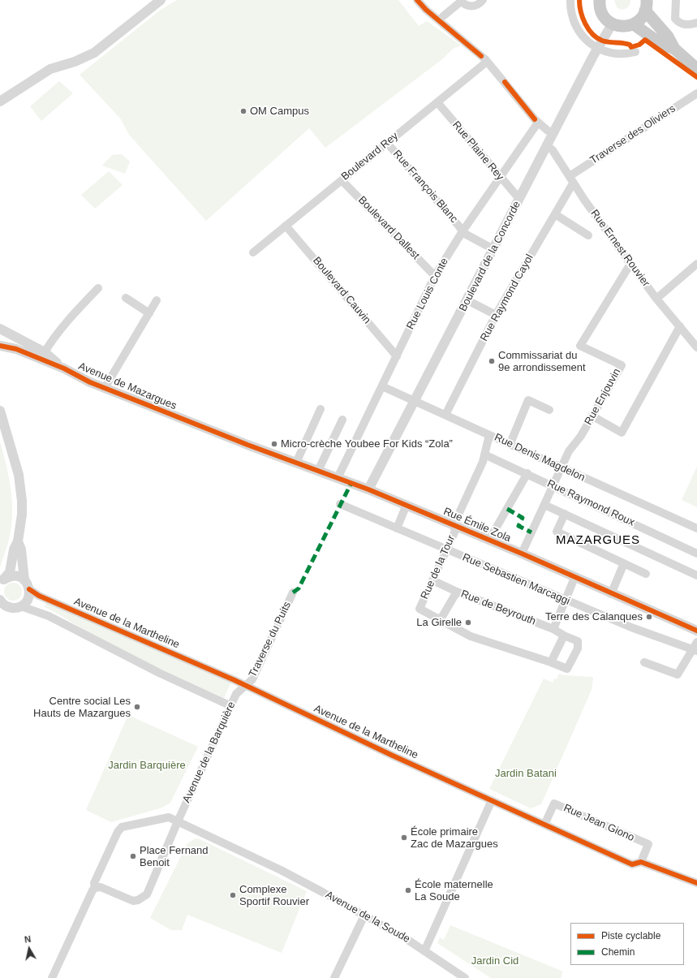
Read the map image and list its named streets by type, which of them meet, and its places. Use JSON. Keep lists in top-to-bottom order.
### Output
{
  "streets": {
    "street": [
      "Traverse des Oliviers",
      "Rue Plaine Rey",
      "Boulevard Rey",
      "Rue François Blanc",
      "Boulevard Dallest",
      "Rue Ernest Rouvier",
      "Boulevard de la Concorde",
      "Boulevard Cauvin",
      "Rue Louis Conte",
      "Rue Raymond Cayol",
      "Avenue de Mazargues",
      "Rue Enjouvin",
      "Rue Denis Magdelon",
      "Rue Raymond Roux",
      "Rue Émile Zola",
      "Rue de la Tour",
      "Rue Sebastien Marcaggi",
      "Rue de Beyrouth",
      "Avenue de la Martheline",
      "Traverse du Puits",
      "Avenue de la Barquière",
      "Rue Jean Giono",
      "Avenue de la Soude"
    ]
  },
  "crossings": [
    ["Traverse des Oliviers", "Rue Ernest Rouvier"],
    ["Traverse des Oliviers", "Rue Raymond Cayol"],
    ["Rue Plaine Rey", "Boulevard Rey"],
    ["Rue Plaine Rey", "Boulevard de la Concorde"],
    ["Rue Plaine Rey", "Rue Louis Conte"],
    ["Boulevard Rey", "Rue François Blanc"],
    ["Boulevard Rey", "Boulevard Dallest"],
    ["Boulevard Rey", "Boulevard Cauvin"],
    ["Rue François Blanc", "Rue Louis Conte"],
    ["Boulevard Dallest", "Rue Louis Conte"],
    ["Rue Ernest Rouvier", "Boulevard de la Concorde"],
    ["Rue Ernest Rouvier", "Rue Raymond Cayol"],
    ["Rue Ernest Rouvier", "Rue Enjouvin"],
    ["Boulevard de la Concorde", "Rue Denis Magdelon"],
    ["Boulevard de la Concorde", "Rue Émile Zola"],
    ["Boulevard Cauvin", "Rue Louis Conte"],
    ["Rue Louis Conte", "Rue Denis Magdelon"],
    ["Rue Louis Conte", "Rue Émile Zola"],
    ["Rue Raymond Cayol", "Rue Denis Magdelon"],
    ["Avenue de Mazargues", "Rue Émile Zola"],
    ["Rue Enjouvin", "Rue Denis Magdelon"],
    ["Rue Enjouvin", "Rue Raymond Roux"],
    ["Rue Enjouvin", "Rue Émile Zola"],
    ["Rue Denis Magdelon", "Rue de la Tour"],
    ["Rue Raymond Roux", "Rue de la Tour"],
    ["Rue Émile Zola", "Rue de la Tour"],
    ["Rue de la Tour", "Rue Sebastien Marcaggi"],
    ["Rue de la Tour", "Rue de Beyrouth"],
    ["Avenue de la Martheline", "Traverse du Puits"],
    ["Avenue de la Martheline", "Avenue de la Barquière"],
    ["Avenue de la Martheline", "Rue Jean Giono"],
    ["Traverse du Puits", "Avenue de la Barquière"],
    ["Avenue de la Barquière", "Avenue de la Soude"]
  ],
  "districts": ["MAZARGUES"],
  "parks": ["Jardin Barquière", "Jardin Batani", "Jardin Cid"],
  "places": [
    "OM Campus",
    "Commissariat du 9e arrondissement",
    "Micro-crèche Youbee For Kids “Zola”",
    "Terre des Calanques",
    "La Girelle",
    "Centre social Les Hauts de Mazargues",
    "École primaire Zac de Mazargues",
    "Place Fernand Benoit",
    "École maternelle La Soude",
    "Complexe Sportif Rouvier"
  ],
  "legend": ["Piste cyclable", "Chemin"],
  "north": "top"
}
